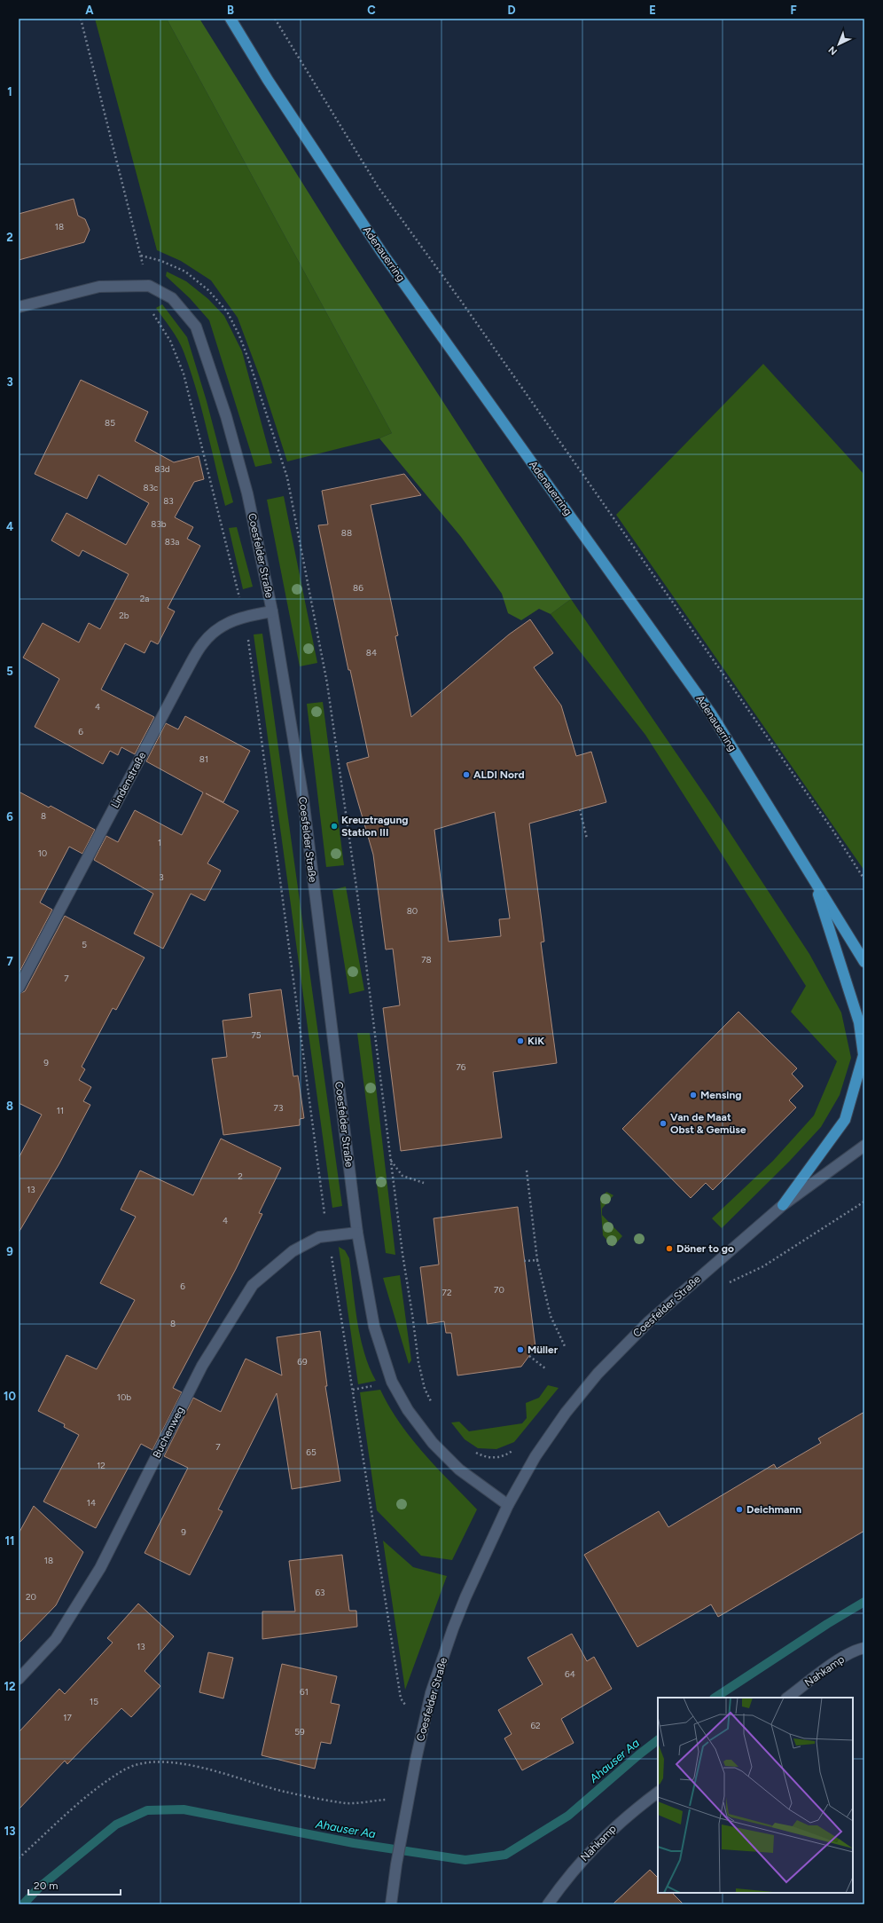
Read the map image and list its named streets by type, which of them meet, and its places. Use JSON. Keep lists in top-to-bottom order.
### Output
{
  "streets": {
    "main road": ["Adenauerring"],
    "street": [
      "Coesfelder Straße",
      "Lindenstraße",
      "Buchenweg",
      "Nahkamp"
    ]
  },
  "crossings": [
    ["Coesfelder Straße", "Lindenstraße"],
    ["Coesfelder Straße", "Buchenweg"]
  ],
  "water": ["Ahauser Aa"],
  "places": [
    "ALDI Nord",
    "Kreuztragung Station III",
    "KiK",
    "Mensing",
    "Van de Maat Obst & Gemüse",
    "Döner to go",
    "Müller",
    "Deichmann"
  ],
  "house_numbers": [
    "18",
    "85",
    "83d",
    "83c",
    "83",
    "83b",
    "88",
    "83a",
    "86",
    "2a",
    "2b",
    "84",
    "4",
    "6",
    "81",
    "8",
    "1",
    "10",
    "3",
    "80",
    "5",
    "78",
    "7",
    "75",
    "9",
    "76",
    "73",
    "11",
    "2",
    "13",
    "4",
    "6",
    "70",
    "72",
    "8",
    "69",
    "10b",
    "7",
    "65",
    "12",
    "14",
    "9",
    "18",
    "63",
    "20",
    "13",
    "64",
    "61",
    "15",
    "17",
    "62",
    "59"
  ],
  "scale_bar": "20 m",
  "north": "bottom left",
  "grid": {
    "columns": [
      "A",
      "B",
      "C",
      "D",
      "E",
      "F"
    ],
    "rows": [
      "1",
      "2",
      "3",
      "4",
      "5",
      "6",
      "7",
      "8",
      "9",
      "10",
      "11",
      "12",
      "13"
    ]
  }
}
